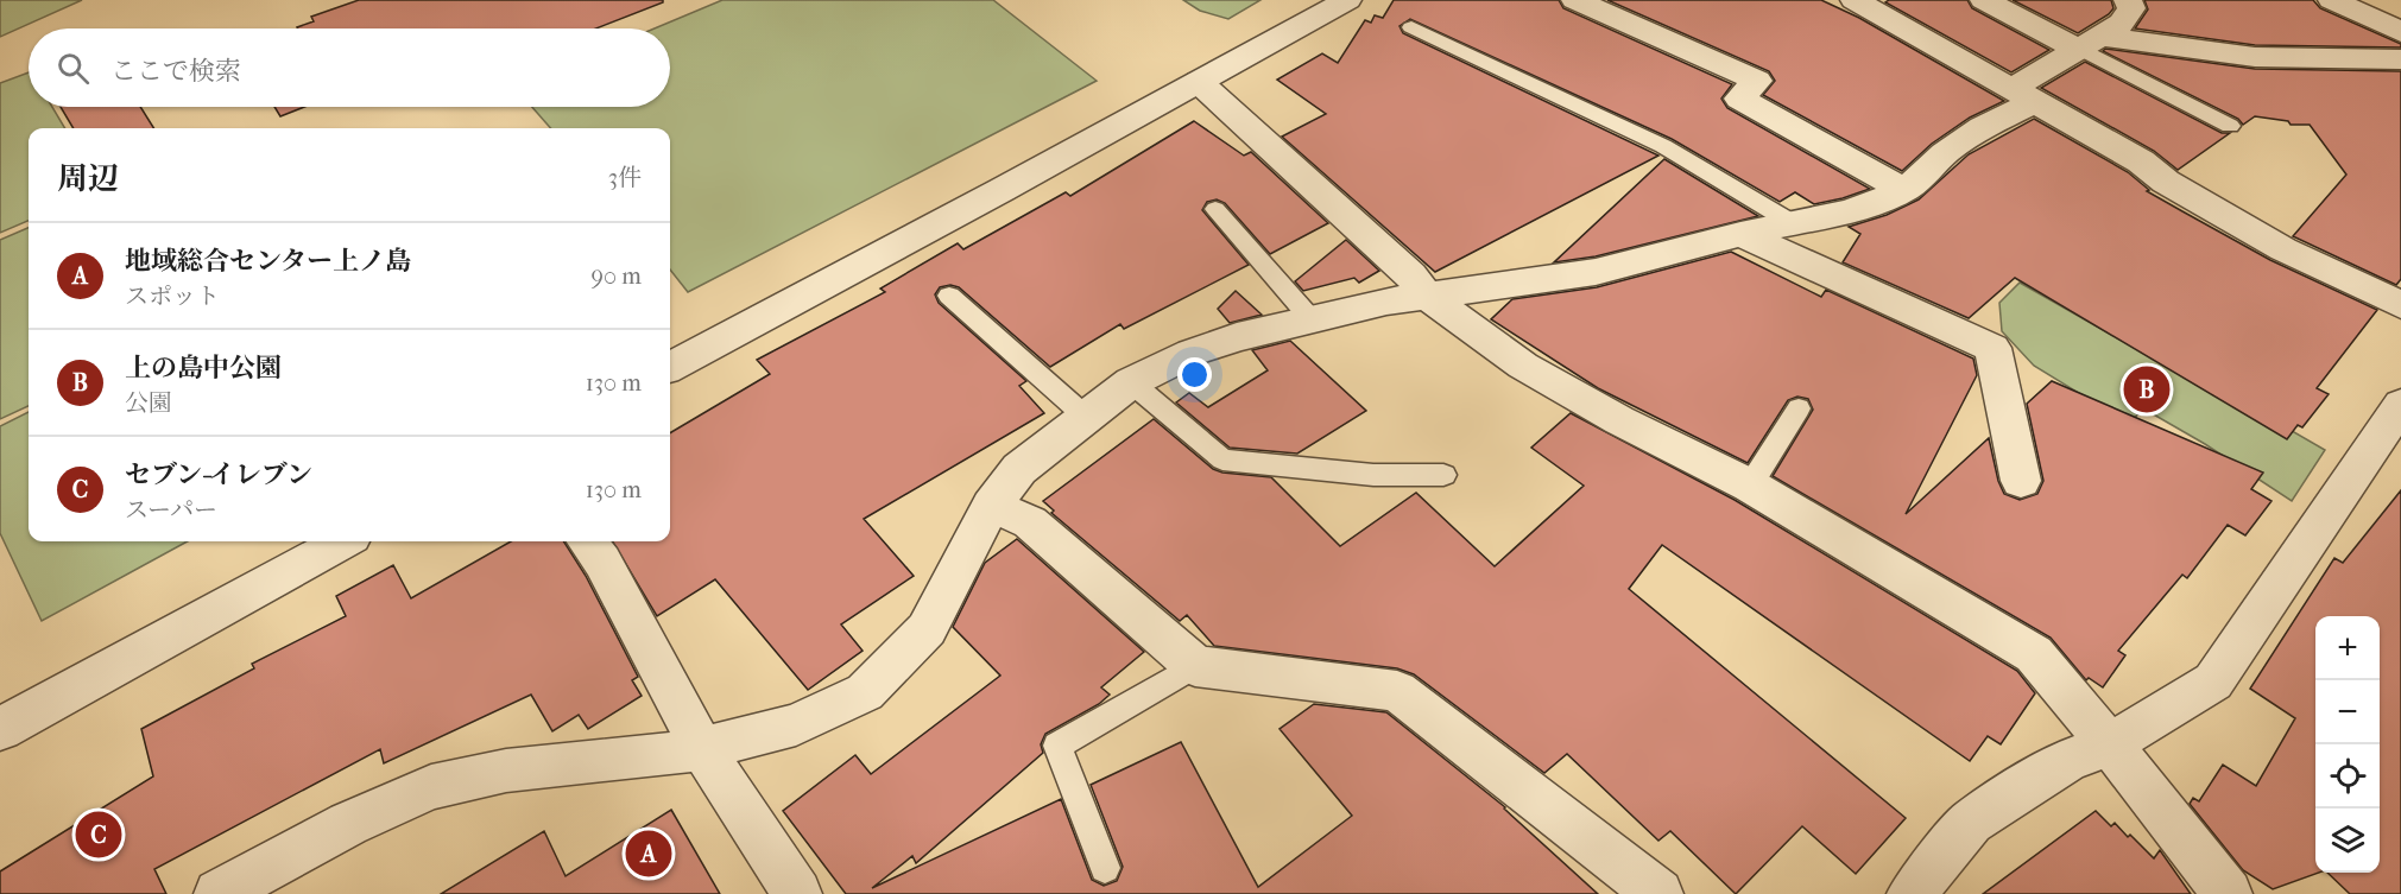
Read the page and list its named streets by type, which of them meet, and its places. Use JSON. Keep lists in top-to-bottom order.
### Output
{
  "page": {
    "search": "ここで検索",
    "heading": ["周辺", "3件"],
    "list": [
      {
        "mark": "A",
        "name": "地域総合センター上ノ島",
        "note": "スポット",
        "value": "90 m"
      },
      {
        "mark": "B",
        "name": "上の島中公園",
        "note": "公園",
        "value": "130 m"
      },
      {
        "mark": "C",
        "name": "セブン-イレブン",
        "note": "スーパー",
        "value": "130 m"
      }
    ],
    "pins": ["B", "C", "A"],
    "map_buttons": ["+", "−"]
  }
}
